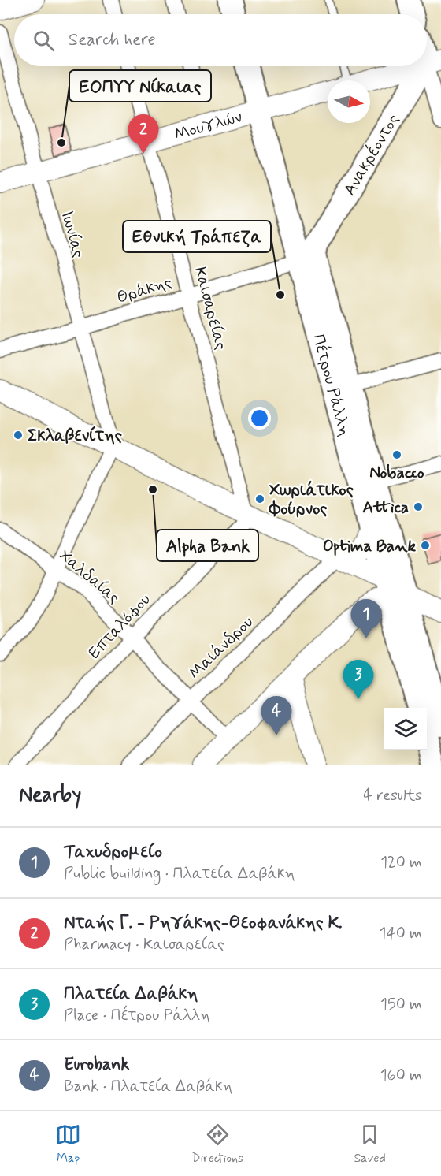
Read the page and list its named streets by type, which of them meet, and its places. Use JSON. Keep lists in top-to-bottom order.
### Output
{
  "streets": {
    "main road": ["Μουγλών", "Ανακρέοντος", "Πέτρου Ράλλη"],
    "street": [
      "Ιωνίας",
      "Θράκης",
      "Καισαρείας",
      "Χαλδαίας",
      "Επταλόφου",
      "Μαιάνδρου"
    ]
  },
  "crossings": [
    ["Μουγλών", "Ιωνίας"],
    ["Μουγλών", "Καισαρείας"],
    ["Μουγλών", "Πέτρου Ράλλη"],
    ["Ανακρέοντος", "Πέτρου Ράλλη"],
    ["Ιωνίας", "Θράκης"],
    ["Θράκης", "Καισαρείας"],
    ["Θράκης", "Πέτρου Ράλλη"],
    ["Καισαρείας", "Επταλόφου"],
    ["Χαλδαίας", "Επταλόφου"],
    ["Χαλδαίας", "Μαιάνδρου"]
  ],
  "places": [
    "ΕΟΠΥΥ Νίκαιας",
    "Εθνική Τράπεζα",
    "Σκλαβενίτης",
    "Nobacco",
    "Alpha Bank",
    "Χωριάτικος Φούρνος",
    "Attica",
    "Optima Bank"
  ],
  "north": "right",
  "page": {
    "search": "Search here",
    "pins": [
      "2",
      "1",
      "3",
      "4"
    ],
    "heading": ["Nearby", "4 results"],
    "list": [
      {
        "mark": "1",
        "name": "Ταχυδρομείο",
        "note": "Public building · Πλατεία Δαβάκη",
        "value": "120 m"
      },
      {
        "mark": "2",
        "name": "Νταής Γ. - Ρηγάκης-Θεοφανάκης Κ.",
        "note": "Pharmacy · Καισαρείας",
        "value": "140 m"
      },
      {
        "mark": "3",
        "name": "Πλατεία Δαβάκη",
        "note": "Place · Πέτρου Ράλλη",
        "value": "150 m"
      },
      {
        "mark": "4",
        "name": "Eurobank",
        "note": "Bank · Πλατεία Δαβάκη",
        "value": "160 m"
      }
    ],
    "nav": ["Map", "Directions", "Saved"]
  }
}
